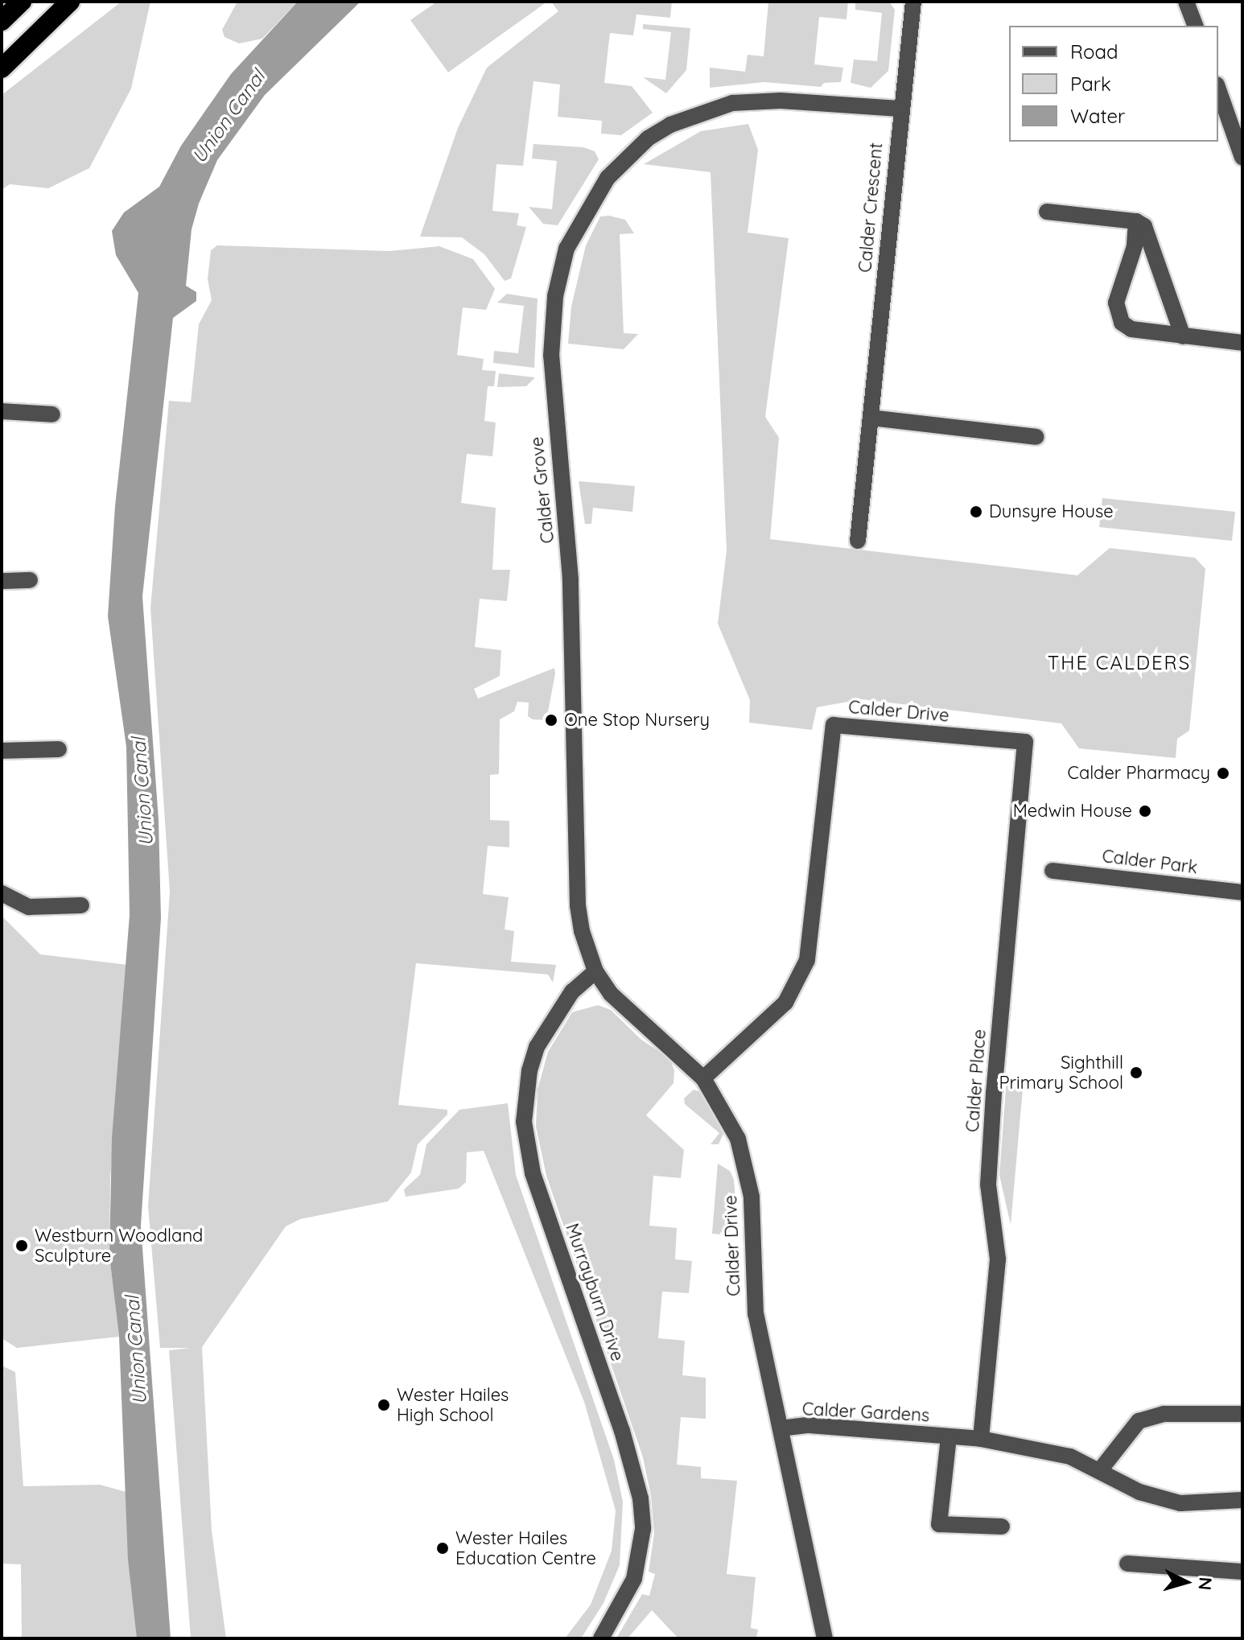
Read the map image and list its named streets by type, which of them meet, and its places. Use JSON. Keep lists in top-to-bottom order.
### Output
{
  "streets": {
    "street": [
      "Calder Crescent",
      "Calder Grove",
      "Calder Drive",
      "Calder Park",
      "Calder Place",
      "Murrayburn Drive",
      "Calder Gardens"
    ]
  },
  "crossings": [
    ["Calder Crescent", "Calder Grove"],
    ["Calder Grove", "Calder Drive"],
    ["Calder Grove", "Murrayburn Drive"],
    ["Calder Drive", "Calder Place"],
    ["Calder Drive", "Calder Gardens"],
    ["Calder Place", "Calder Gardens"]
  ],
  "districts": ["THE CALDERS"],
  "water": ["Union Canal"],
  "places": [
    "Dunsyre House",
    "One Stop Nursery",
    "Calder Pharmacy",
    "Medwin House",
    "Sighthill Primary School",
    "Westburn Woodland Sculpture",
    "Wester Hailes High School",
    "Wester Hailes Education Centre"
  ],
  "legend": ["Road", "Park", "Water"],
  "north": "right"
}
